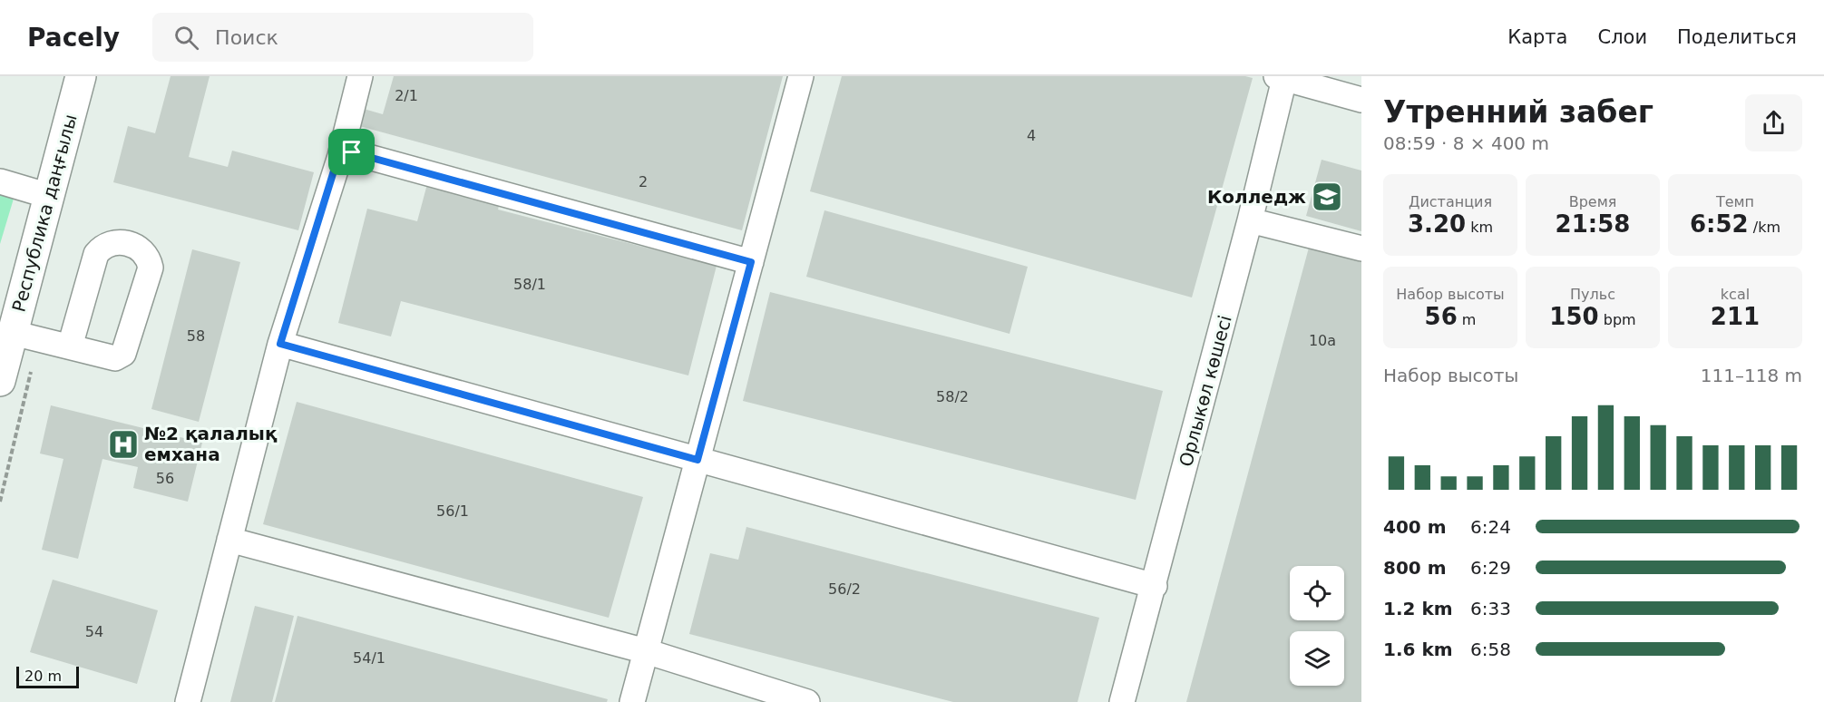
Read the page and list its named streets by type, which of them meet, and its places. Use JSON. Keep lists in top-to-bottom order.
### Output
{
  "streets": {
    "main road": ["Республика даңғылы"],
    "street": ["Орлыкөл көшесі"]
  },
  "places": {
    "school or university": ["Колледж"],
    "hospital": ["№2 қалалық емхана"]
  },
  "house_numbers": [
    "2/1",
    "4",
    "2",
    "58/1",
    "58",
    "10а",
    "58/2",
    "56",
    "56/1",
    "56/2",
    "54",
    "54/1"
  ],
  "scale_bar": "20 m",
  "page": {
    "header": "Pacely",
    "search": "Поиск",
    "nav": ["Карта", "Слои", "Поделиться"],
    "heading": ["Утренний забег", "08:59 · 8 × 400 m"],
    "stats": [
      ["Дистанция", "3.20 km"],
      ["Время", "21:58"],
      ["Темп", "6:52 /km"],
      ["Набор высоты", "56 m"],
      ["Пульс", "150 bpm"],
      ["kcal", "211"]
    ],
    "chart": ["Набор высоты", "111–118 m"],
    "list": [
      {
        "name": "400 m",
        "note": "6:24"
      },
      {
        "name": "800 m",
        "note": "6:29"
      },
      {
        "name": "1.2 km",
        "note": "6:33"
      },
      {
        "name": "1.6 km",
        "note": "6:58"
      }
    ],
    "scale": "20 m"
  }
}
